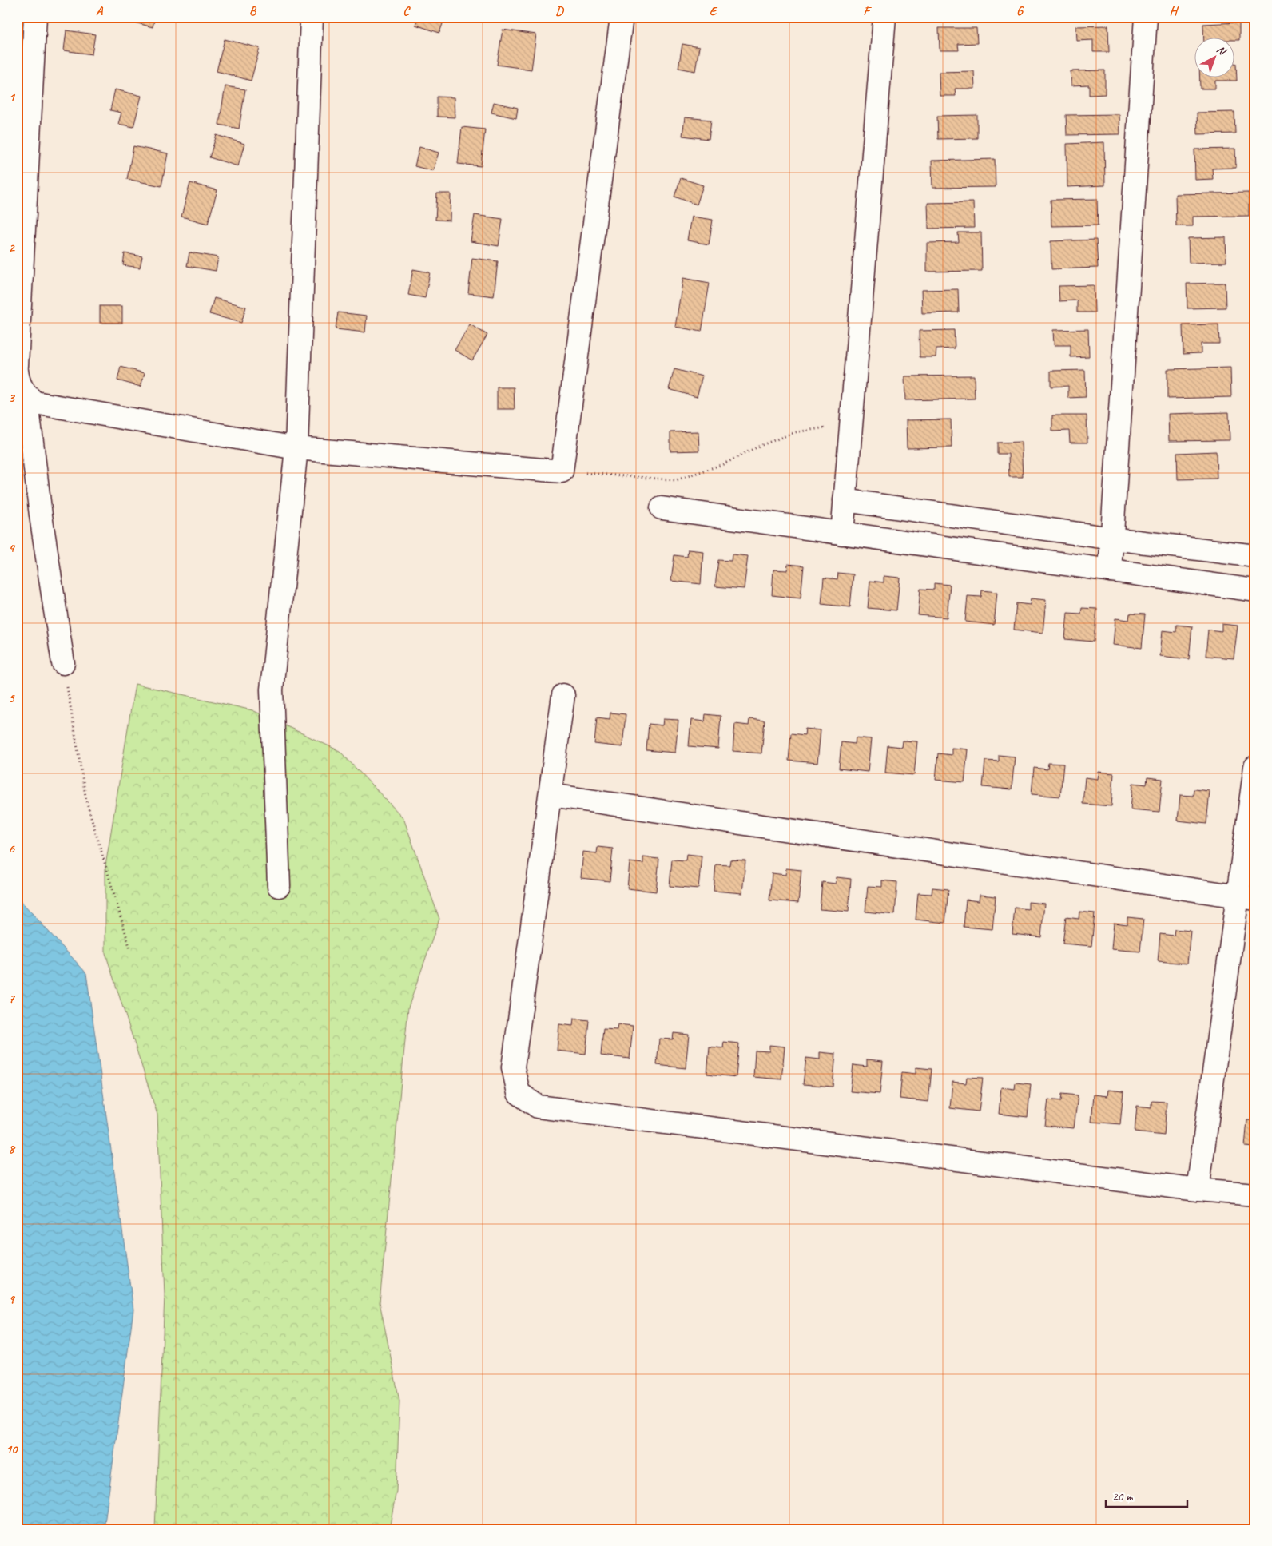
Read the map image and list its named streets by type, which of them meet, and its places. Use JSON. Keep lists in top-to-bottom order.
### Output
{
  "scale_bar": "20 m",
  "north": "top right",
  "grid": {
    "columns": [
      "A",
      "B",
      "C",
      "D",
      "E",
      "F",
      "G",
      "H"
    ],
    "rows": [
      "1",
      "2",
      "3",
      "4",
      "5",
      "6",
      "7",
      "8",
      "9",
      "10"
    ]
  }
}
